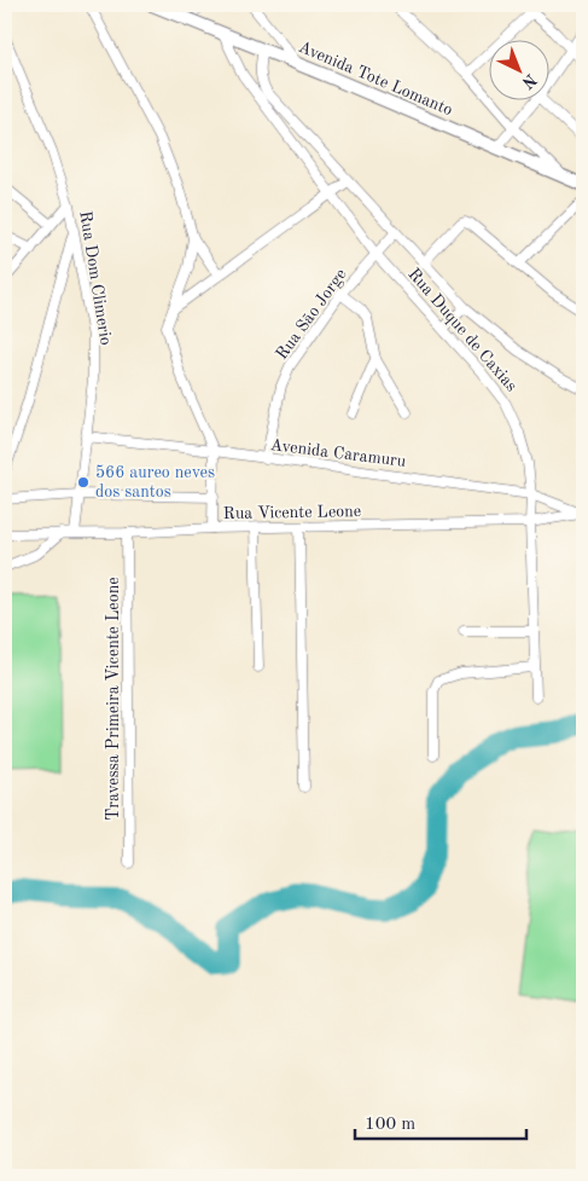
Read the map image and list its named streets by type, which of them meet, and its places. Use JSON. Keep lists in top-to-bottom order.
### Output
{
  "streets": {
    "main road": ["Avenida Tote Lomanto"],
    "street": [
      "Rua Dom Climerio",
      "Rua São Jorge",
      "Rua Duque de Caxias",
      "Avenida Caramuru",
      "Rua Vicente Leone",
      "Travessa Primeira Vicente Leone"
    ]
  },
  "crossings": [
    ["Avenida Tote Lomanto", "Rua Duque de Caxias"],
    ["Rua Dom Climerio", "Avenida Caramuru"],
    ["Rua Dom Climerio", "Rua Vicente Leone"],
    ["Rua São Jorge", "Rua Duque de Caxias"],
    ["Rua São Jorge", "Avenida Caramuru"],
    ["Rua Duque de Caxias", "Avenida Caramuru"],
    ["Rua Duque de Caxias", "Rua Vicente Leone"],
    ["Avenida Caramuru", "Rua Vicente Leone"],
    ["Rua Vicente Leone", "Travessa Primeira Vicente Leone"]
  ],
  "places": ["566 aureo neves dos santos"],
  "scale_bar": "100 m",
  "north": "bottom right"
}
